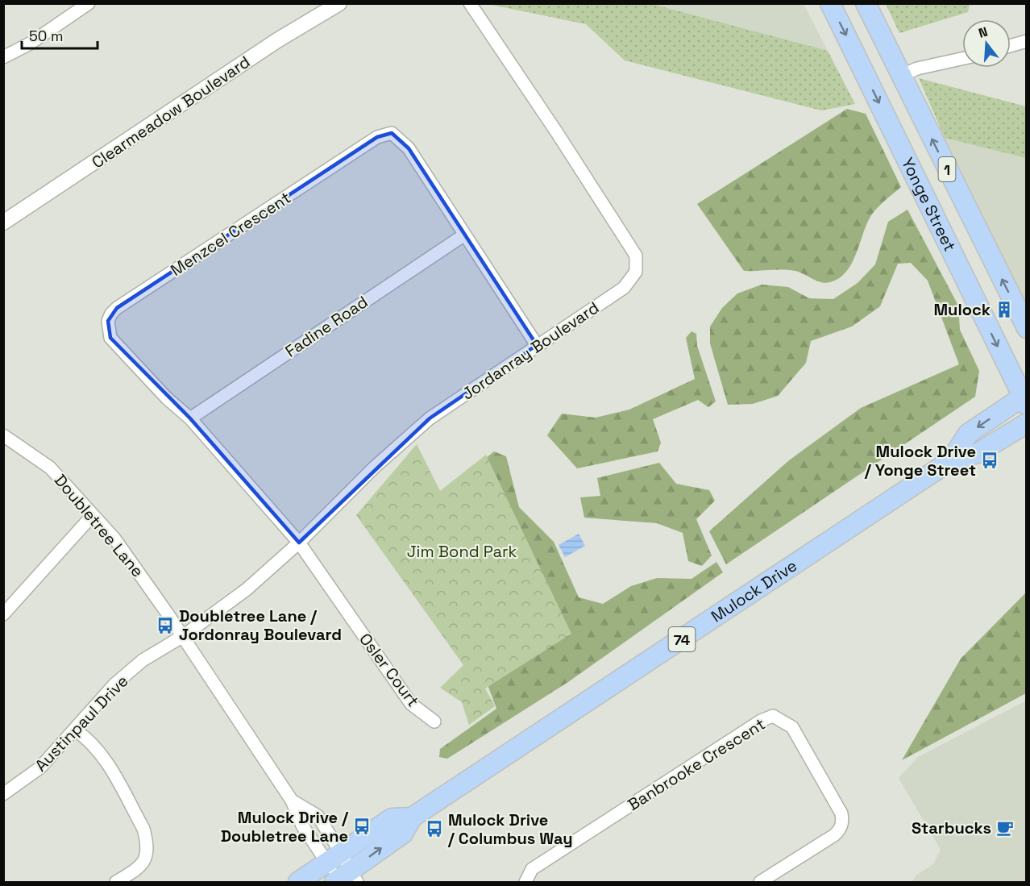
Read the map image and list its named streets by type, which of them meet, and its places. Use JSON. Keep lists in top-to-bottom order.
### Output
{
  "streets": {
    "main road": [
      "1",
      "Yonge Street",
      "Mulock Drive",
      "74"
    ],
    "street": [
      "Clearmeadow Boulevard",
      "Menzcel Crescent",
      "Fadine Road",
      "Jordanray Boulevard",
      "Doubletree Lane",
      "Osler Court",
      "Austinpaul Drive",
      "Banbrooke Crescent"
    ]
  },
  "crossings": [
    ["Yonge Street", "Mulock Drive"],
    ["Menzcel Crescent", "Fadine Road"],
    ["Menzcel Crescent", "Jordanray Boulevard"],
    ["Menzcel Crescent", "Osler Court"],
    ["Jordanray Boulevard", "Doubletree Lane"],
    ["Jordanray Boulevard", "Osler Court"],
    ["Jordanray Boulevard", "Austinpaul Drive"],
    ["Doubletree Lane", "Mulock Drive"],
    ["Doubletree Lane", "Austinpaul Drive"]
  ],
  "parks": ["Jim Bond Park"],
  "places": {
    "building": ["Mulock"],
    "bus stop": [
      "Mulock Drive / Yonge Street",
      "Doubletree Lane / Jordonray Boulevard",
      "Mulock Drive / Doubletree Lane",
      "Mulock Drive / Columbus Way"
    ],
    "cafe": ["Starbucks"]
  },
  "scale_bar": "50 m",
  "north": "top"
}
